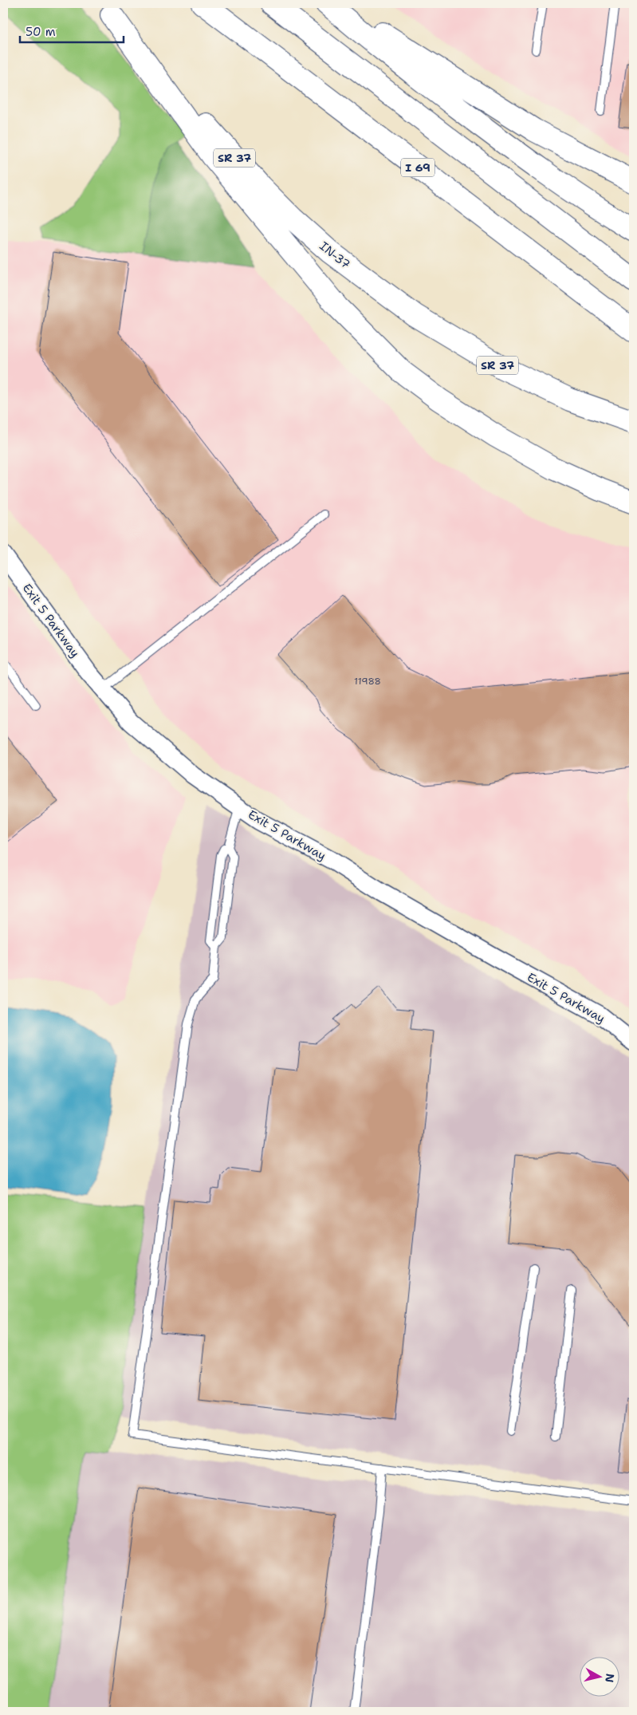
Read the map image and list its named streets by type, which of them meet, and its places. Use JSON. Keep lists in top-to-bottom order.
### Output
{
  "streets": {
    "highway": ["SR 37", "I 69", "IN-37"],
    "street": ["Exit 5 Parkway"]
  },
  "house_numbers": ["11988"],
  "scale_bar": "50 m",
  "north": "right"
}
